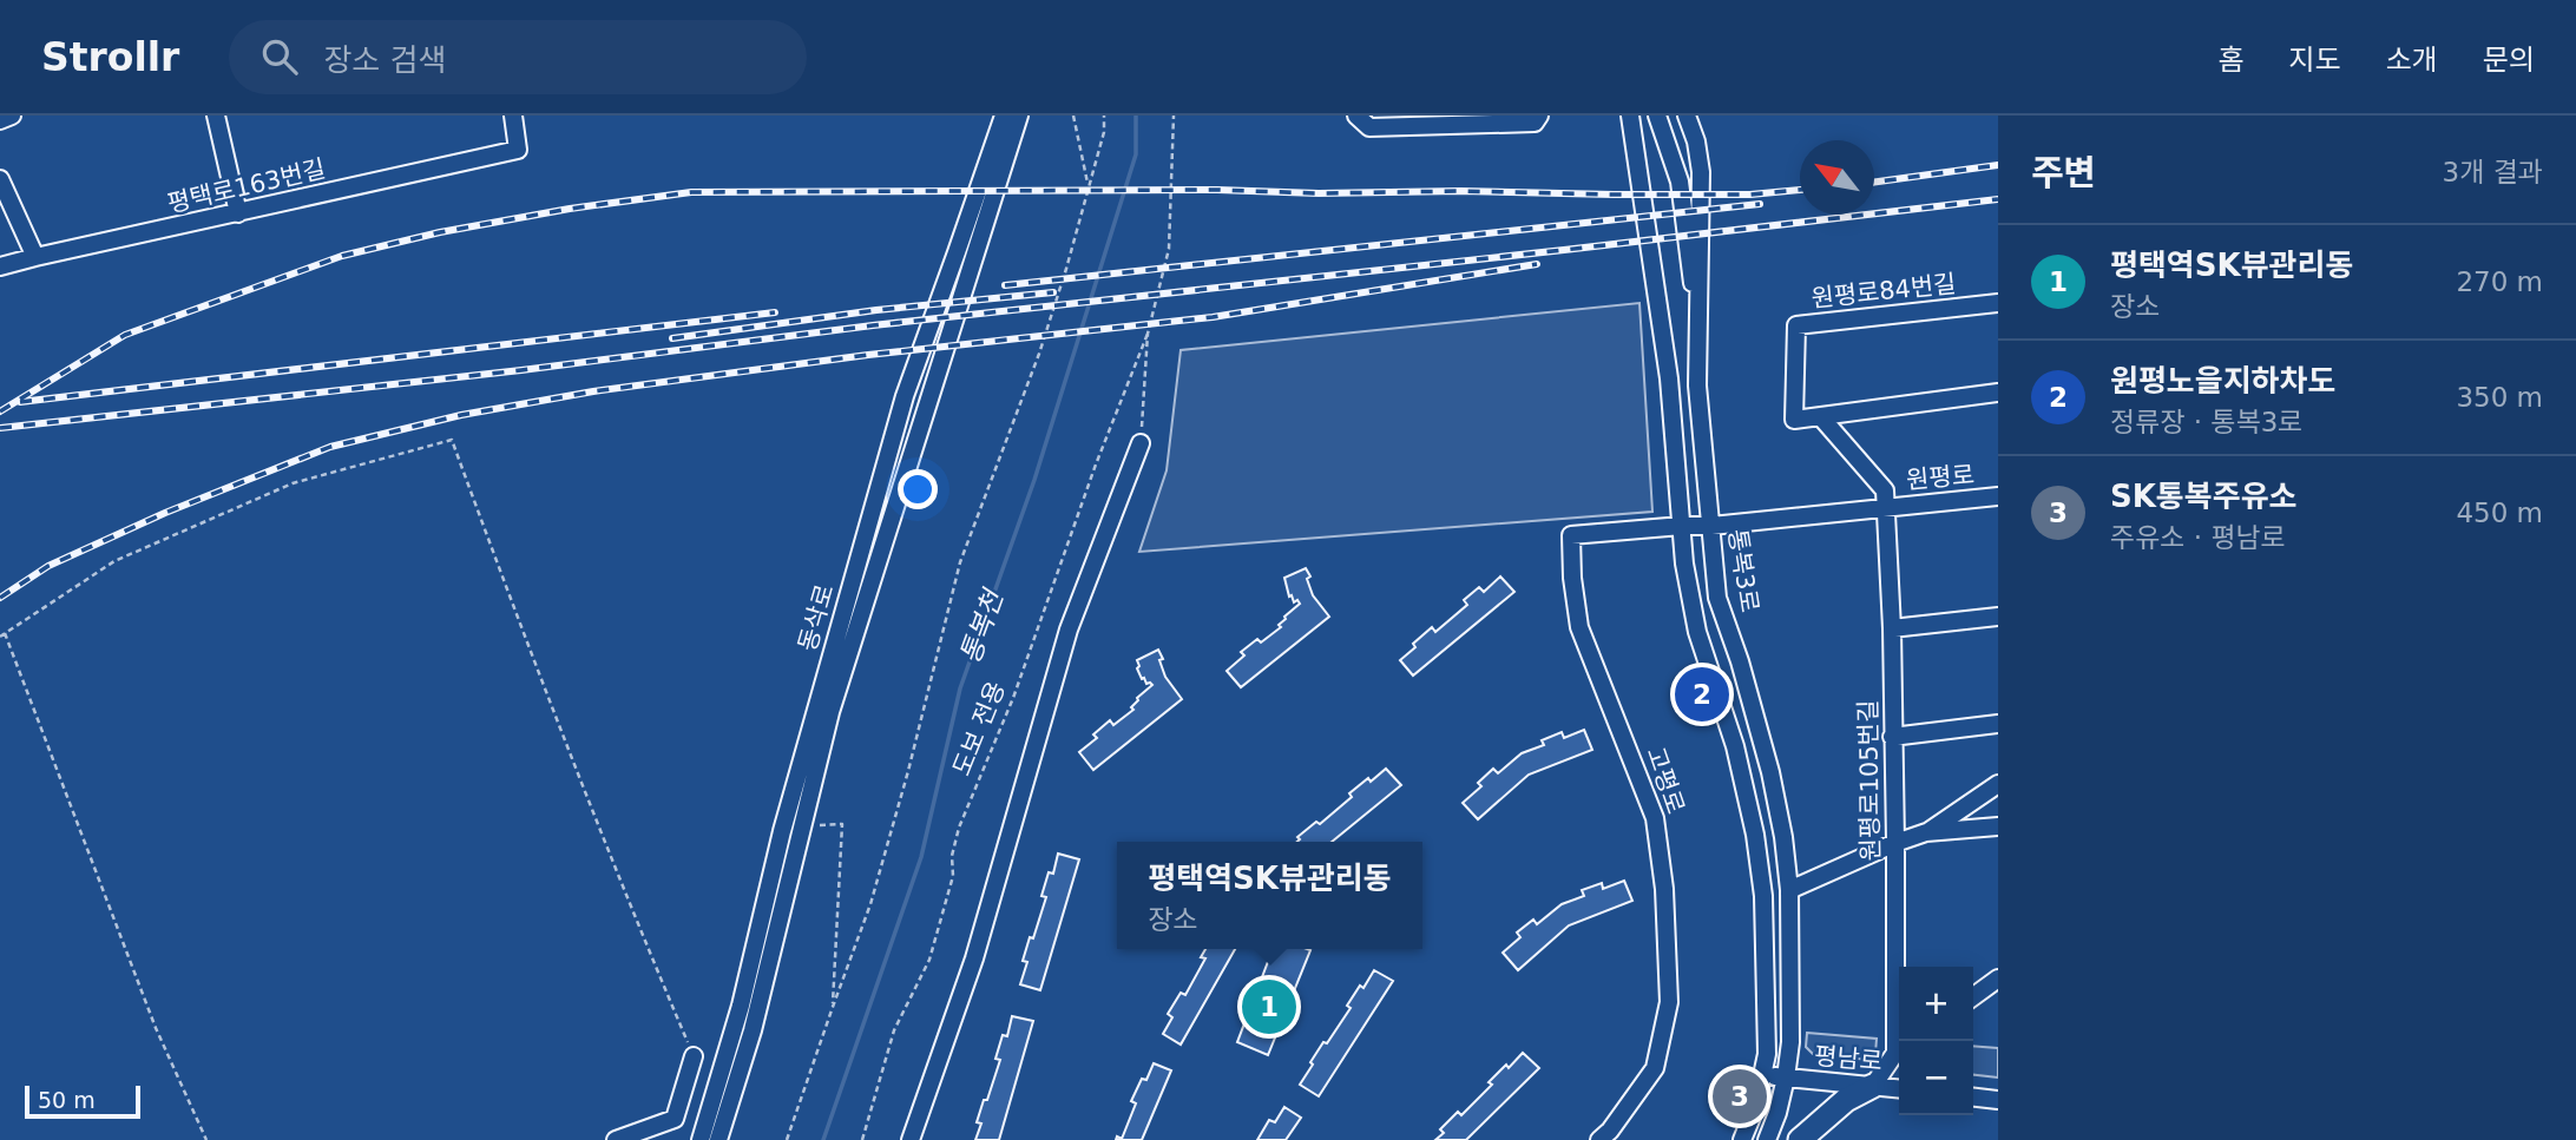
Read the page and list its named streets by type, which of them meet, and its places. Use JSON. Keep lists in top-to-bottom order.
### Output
{
  "streets": {
    "street": [
      "평택로163번길",
      "원평로84번길",
      "원평로",
      "통복3로",
      "동삭로",
      "고평로",
      "원평로105번길",
      "평남로"
    ],
    "path": ["도보 전용"]
  },
  "crossings": [
    ["원평로84번길", "원평로"],
    ["원평로84번길", "원평로105번길"],
    ["원평로", "통복3로"],
    ["원평로", "고평로"],
    ["원평로", "원평로105번길"],
    ["통복3로", "평남로"],
    ["원평로105번길", "평남로"]
  ],
  "water": ["통복천"],
  "scale_bar": "50 m",
  "north": "top left",
  "page": {
    "header": "Strollr",
    "search": "장소 검색",
    "nav": [
      "홈",
      "지도",
      "소개",
      "문의"
    ],
    "heading": ["주변", "3개 결과"],
    "list": [
      {
        "mark": "1",
        "name": "평택역SK뷰관리동",
        "note": "장소",
        "value": "270 m"
      },
      {
        "mark": "2",
        "name": "원평노을지하차도",
        "note": "정류장 · 통복3로",
        "value": "350 m"
      },
      {
        "mark": "3",
        "name": "SK통복주유소",
        "note": "주유소 · 평남로",
        "value": "450 m"
      }
    ],
    "pins": ["2", "1", "3"],
    "popup": ["평택역SK뷰관리동", "장소"],
    "map_buttons": ["+", "−"],
    "scale": "50 m"
  }
}
